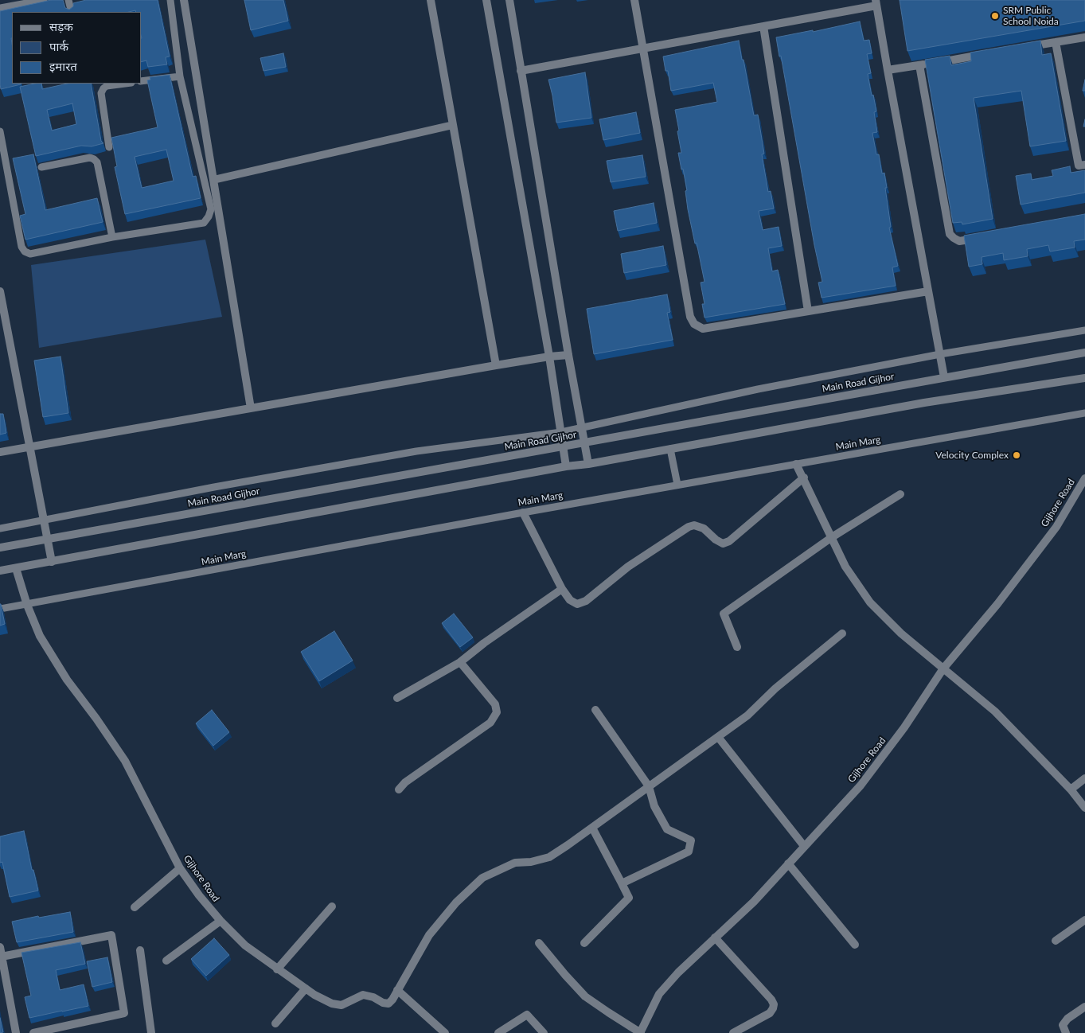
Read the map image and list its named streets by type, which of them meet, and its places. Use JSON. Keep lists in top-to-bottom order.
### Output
{
  "streets": {
    "street": ["Main Road Gijhor", "Gijhore Road"],
    "lane": ["Main Marg"]
  },
  "crossings": [
    ["Main Marg", "Gijhore Road"]
  ],
  "places": ["SRM Public School Noida", "Velocity Complex"],
  "legend": ["सड़क", "पार्क", "इमारत"]
}
